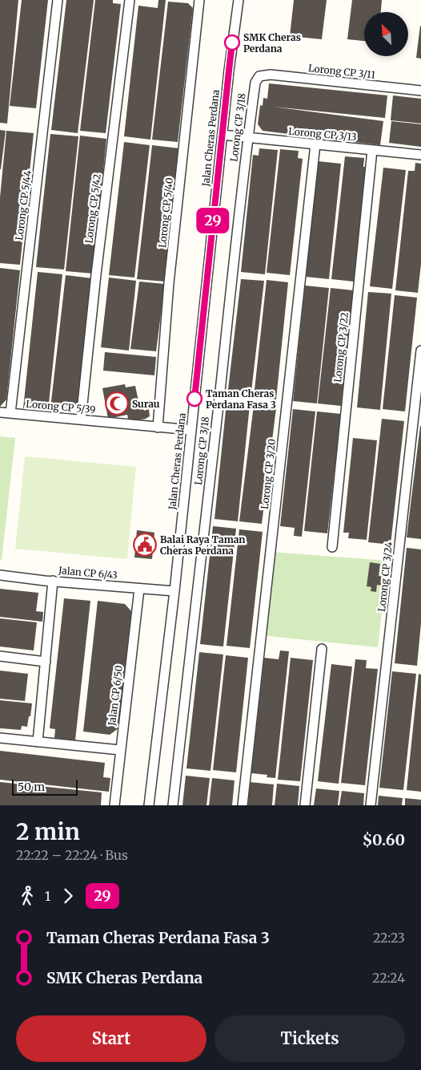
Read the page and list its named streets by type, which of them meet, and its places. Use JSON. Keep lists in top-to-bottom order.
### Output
{
  "streets": {
    "street": [
      "Lorong CP 3/11",
      "Lorong CP 3/18",
      "Lorong CP 3/13",
      "Jalan Cheras Perdana",
      "Lorong CP 5/44",
      "Lorong CP 5/42",
      "Lorong CP 5/40",
      "Lorong CP 3/22",
      "Lorong CP 5/39",
      "Lorong CP 3/20",
      "Jalan CP 6/43",
      "Lorong CP 3/24",
      "Jalan CP 6/50"
    ]
  },
  "crossings": [
    ["Lorong CP 3/11", "Lorong CP 3/18"],
    ["Lorong CP 3/18", "Lorong CP 3/13"],
    ["Lorong CP 3/13", "Jalan Cheras Perdana"],
    ["Lorong CP 3/13", "Lorong CP 3/22"],
    ["Lorong CP 3/13", "Lorong CP 3/20"],
    ["Jalan Cheras Perdana", "Lorong CP 5/39"],
    ["Jalan Cheras Perdana", "Jalan CP 6/43"],
    ["Lorong CP 5/44", "Lorong CP 5/39"],
    ["Lorong CP 5/42", "Lorong CP 5/39"],
    ["Lorong CP 5/40", "Lorong CP 5/39"],
    ["Jalan CP 6/43", "Jalan CP 6/50"]
  ],
  "places": {
    "other": ["SMK Cheras Perdana", "Taman Cheras Perdana Fasa 3"],
    "mosque": ["Surau"],
    "public building": ["Balai Raya Taman Cheras Perdana"]
  },
  "lines": ["bus line 29"],
  "scale_bar": "50 m",
  "north": "top left",
  "page": {
    "on_map": "29",
    "scale": "50 m",
    "heading": ["2 min", "22:22 – 22:24 · Bus", "$0.60"],
    "legs": ["1", "29"],
    "list": [
      {
        "name": "Taman Cheras Perdana Fasa 3",
        "value": "22:23"
      },
      {
        "name": "SMK Cheras Perdana",
        "value": "22:24"
      }
    ],
    "buttons": ["Start", "Tickets"]
  }
}
